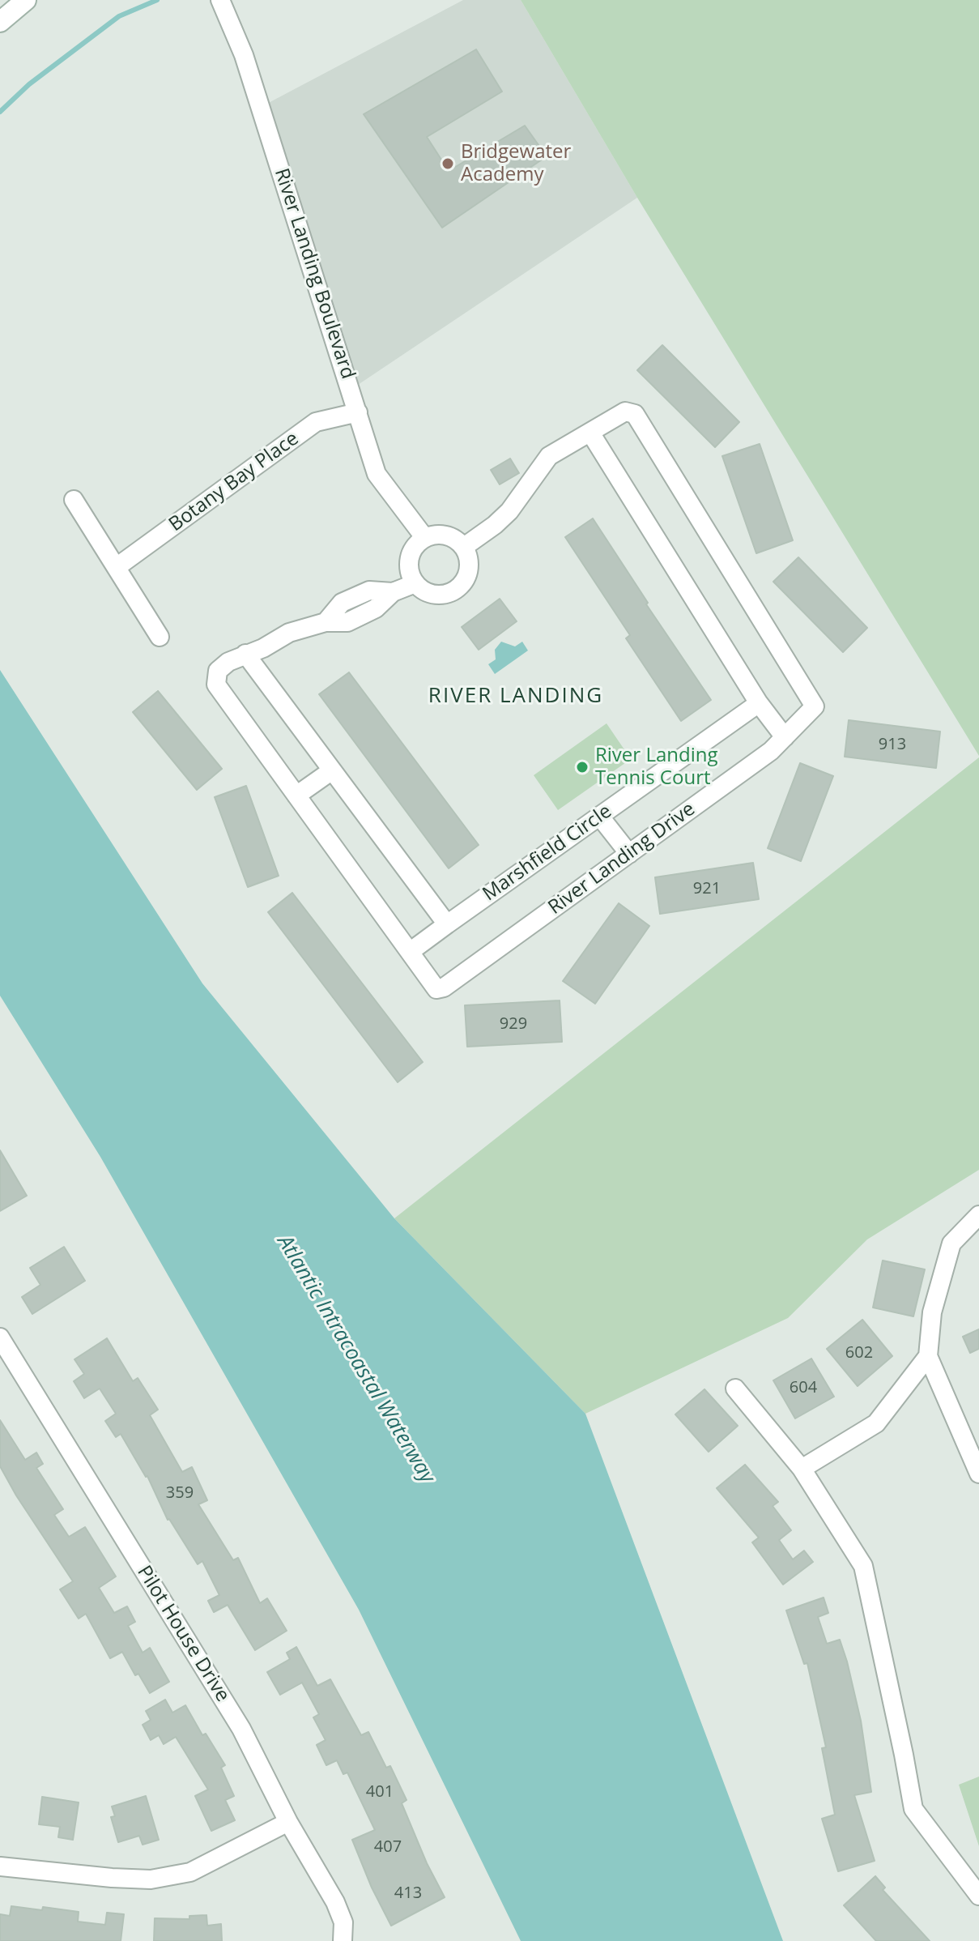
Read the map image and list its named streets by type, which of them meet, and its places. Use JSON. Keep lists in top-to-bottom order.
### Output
{
  "streets": {
    "street": [
      "River Landing Boulevard",
      "Botany Bay Place",
      "Marshfield Circle",
      "River Landing Drive",
      "Pilot House Drive"
    ]
  },
  "crossings": [
    ["River Landing Boulevard", "Botany Bay Place"],
    ["River Landing Boulevard", "River Landing Drive"],
    ["Marshfield Circle", "River Landing Drive"]
  ],
  "districts": ["RIVER LANDING"],
  "water": ["Atlantic Intracoastal Waterway"],
  "places": ["Bridgewater Academy", "River Landing Tennis Court"],
  "house_numbers": [
    "913",
    "921",
    "929",
    "602",
    "604",
    "359",
    "401",
    "407",
    "413"
  ]
}
